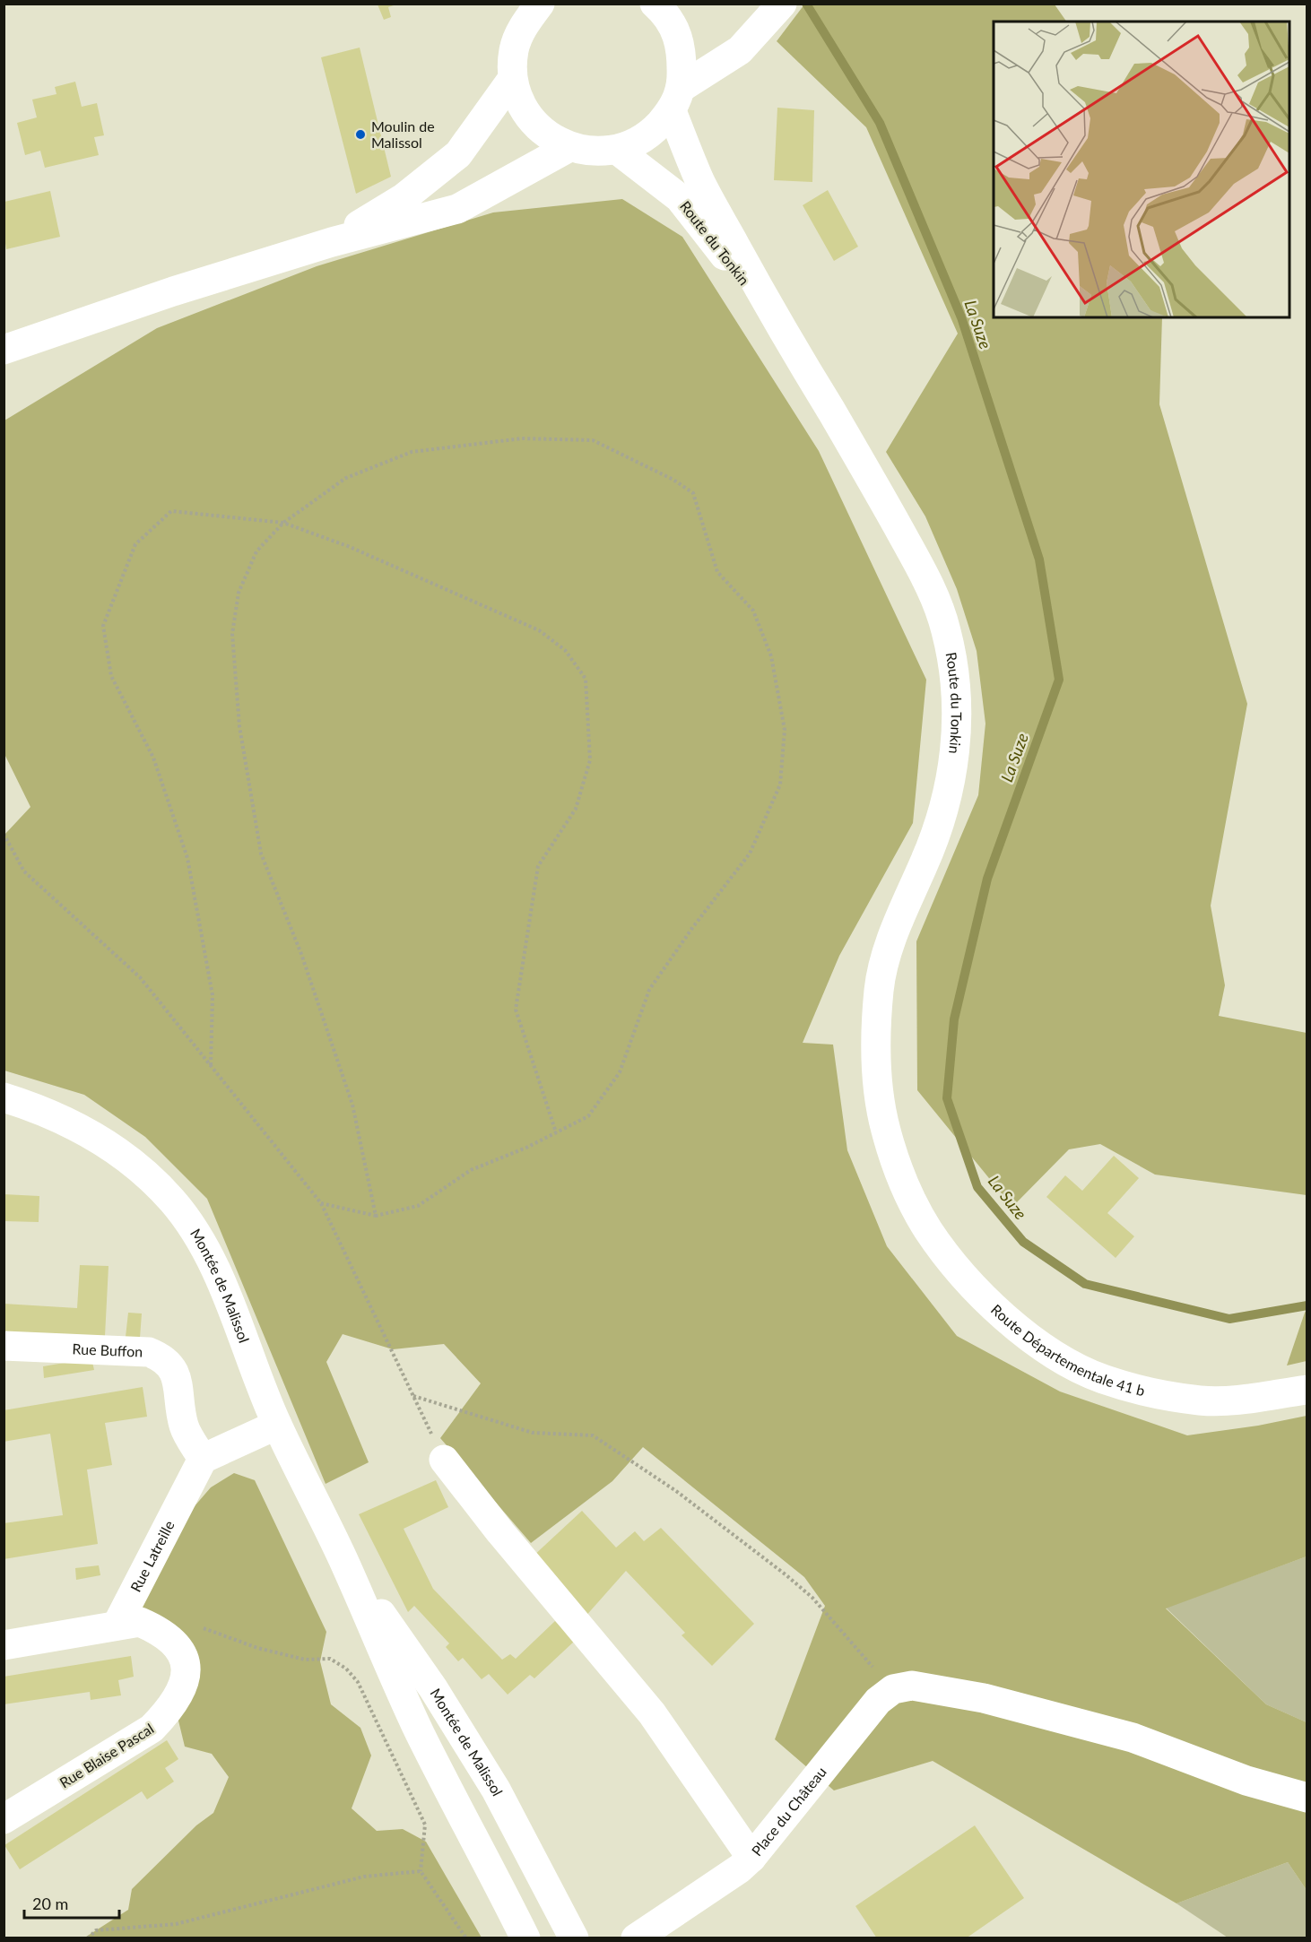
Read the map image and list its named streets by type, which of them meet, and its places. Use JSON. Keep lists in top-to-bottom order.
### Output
{
  "streets": {
    "street": [
      "Route du Tonkin",
      "Montée de Malissol",
      "Route Départementale 41 b",
      "Rue Buffon",
      "Rue Latreille",
      "Rue Blaise Pascal",
      "Place du Château"
    ]
  },
  "crossings": [
    ["Route du Tonkin", "Route Départementale 41 b"],
    ["Rue Buffon", "Rue Latreille"],
    ["Rue Latreille", "Rue Blaise Pascal"]
  ],
  "water": ["La Suze"],
  "places": ["Moulin de Malissol"],
  "scale_bar": "20 m"
}
